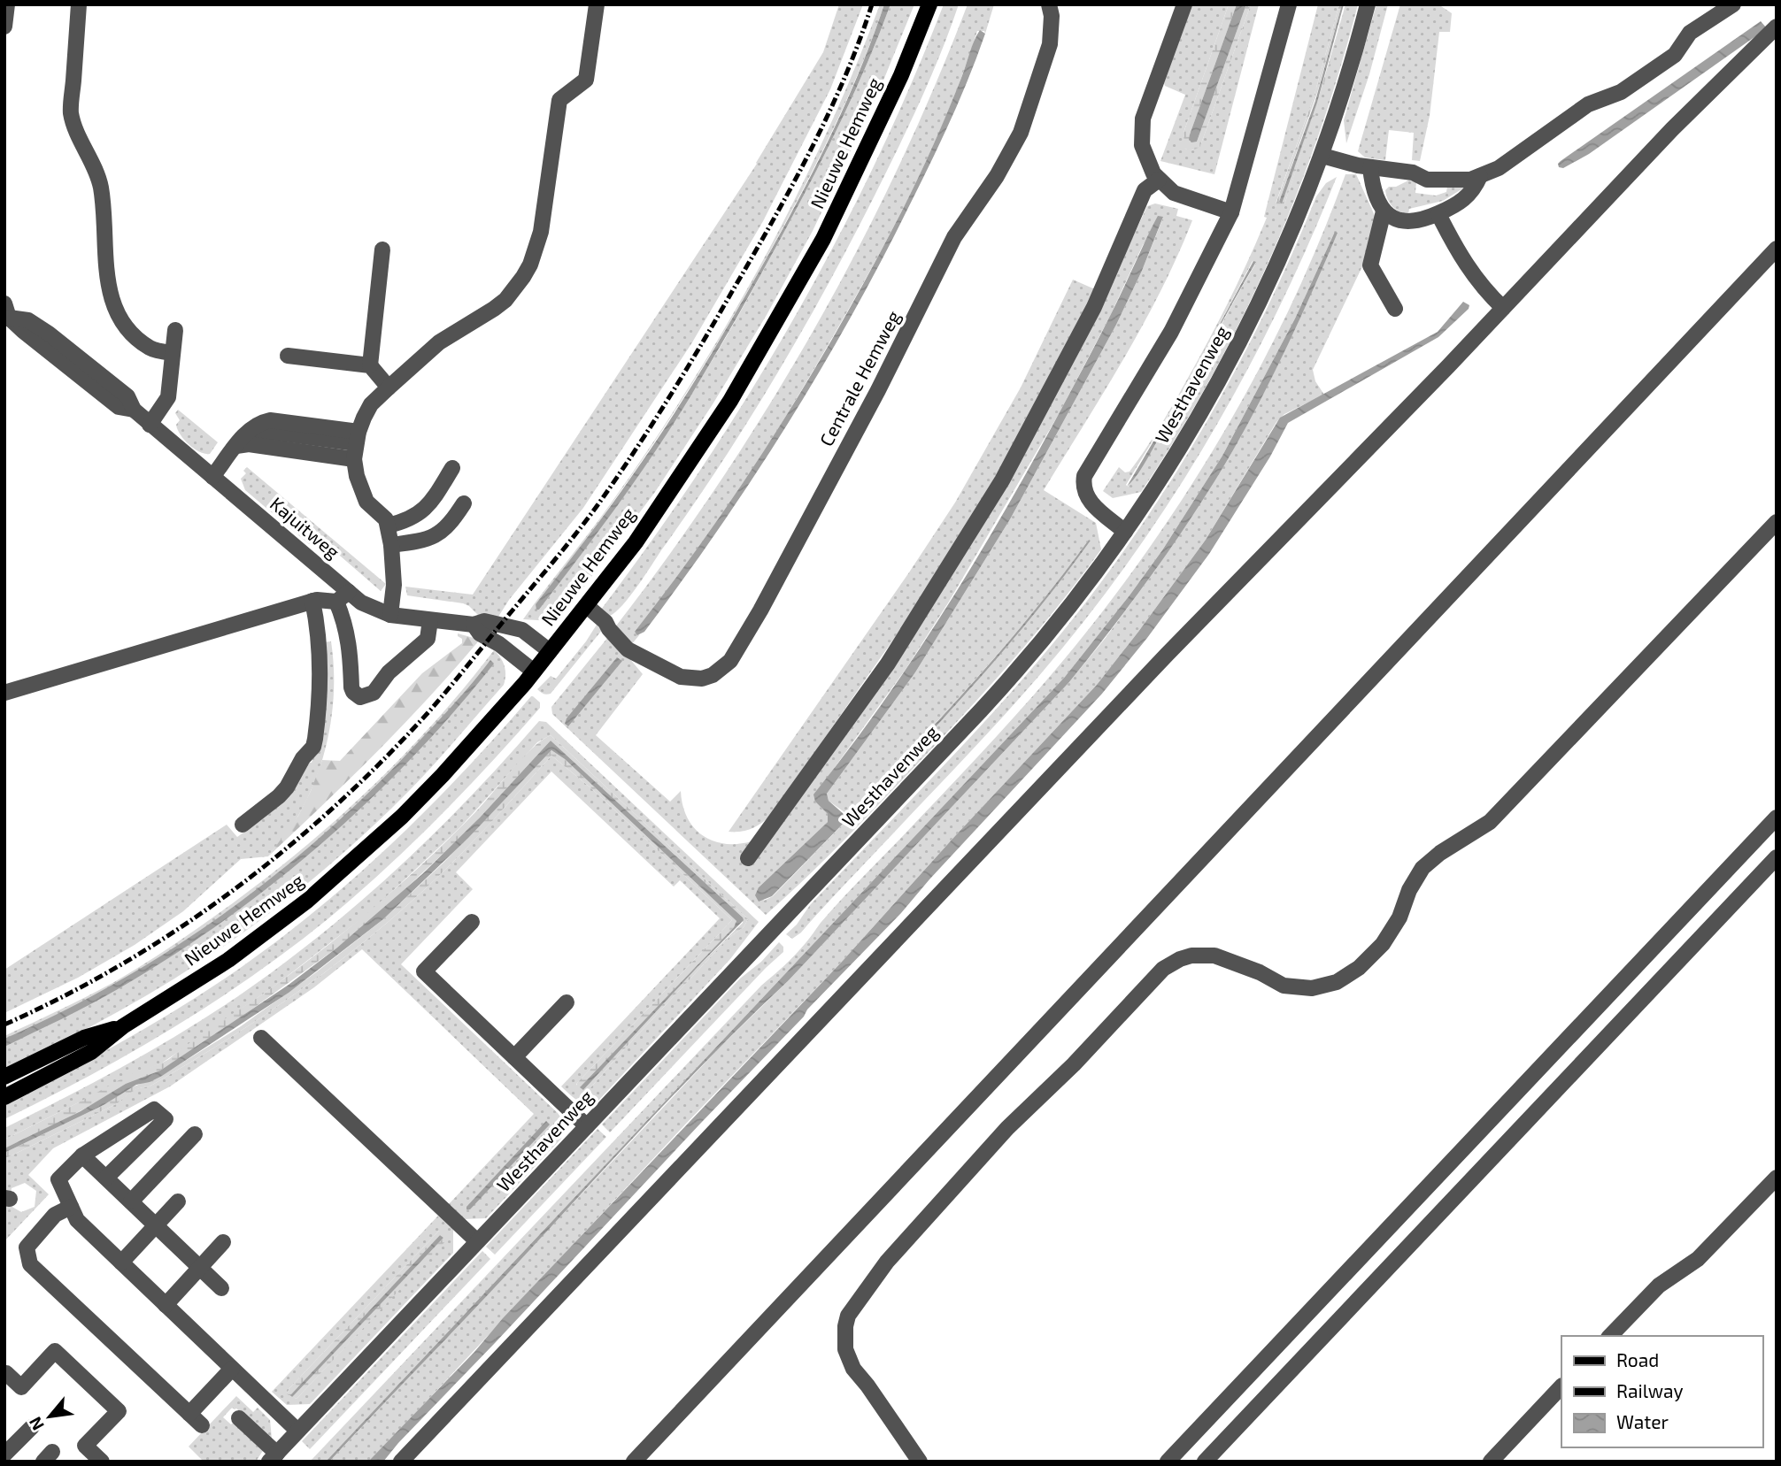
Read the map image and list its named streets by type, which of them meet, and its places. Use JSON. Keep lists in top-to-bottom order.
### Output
{
  "streets": {
    "main road": ["Nieuwe Hemweg"],
    "street": ["Centrale Hemweg", "Westhavenweg", "Kajuitweg"]
  },
  "crossings": [
    ["Nieuwe Hemweg", "Centrale Hemweg"],
    ["Nieuwe Hemweg", "Kajuitweg"]
  ],
  "legend": ["Road", "Railway", "Water"],
  "north": "bottom left"
}
